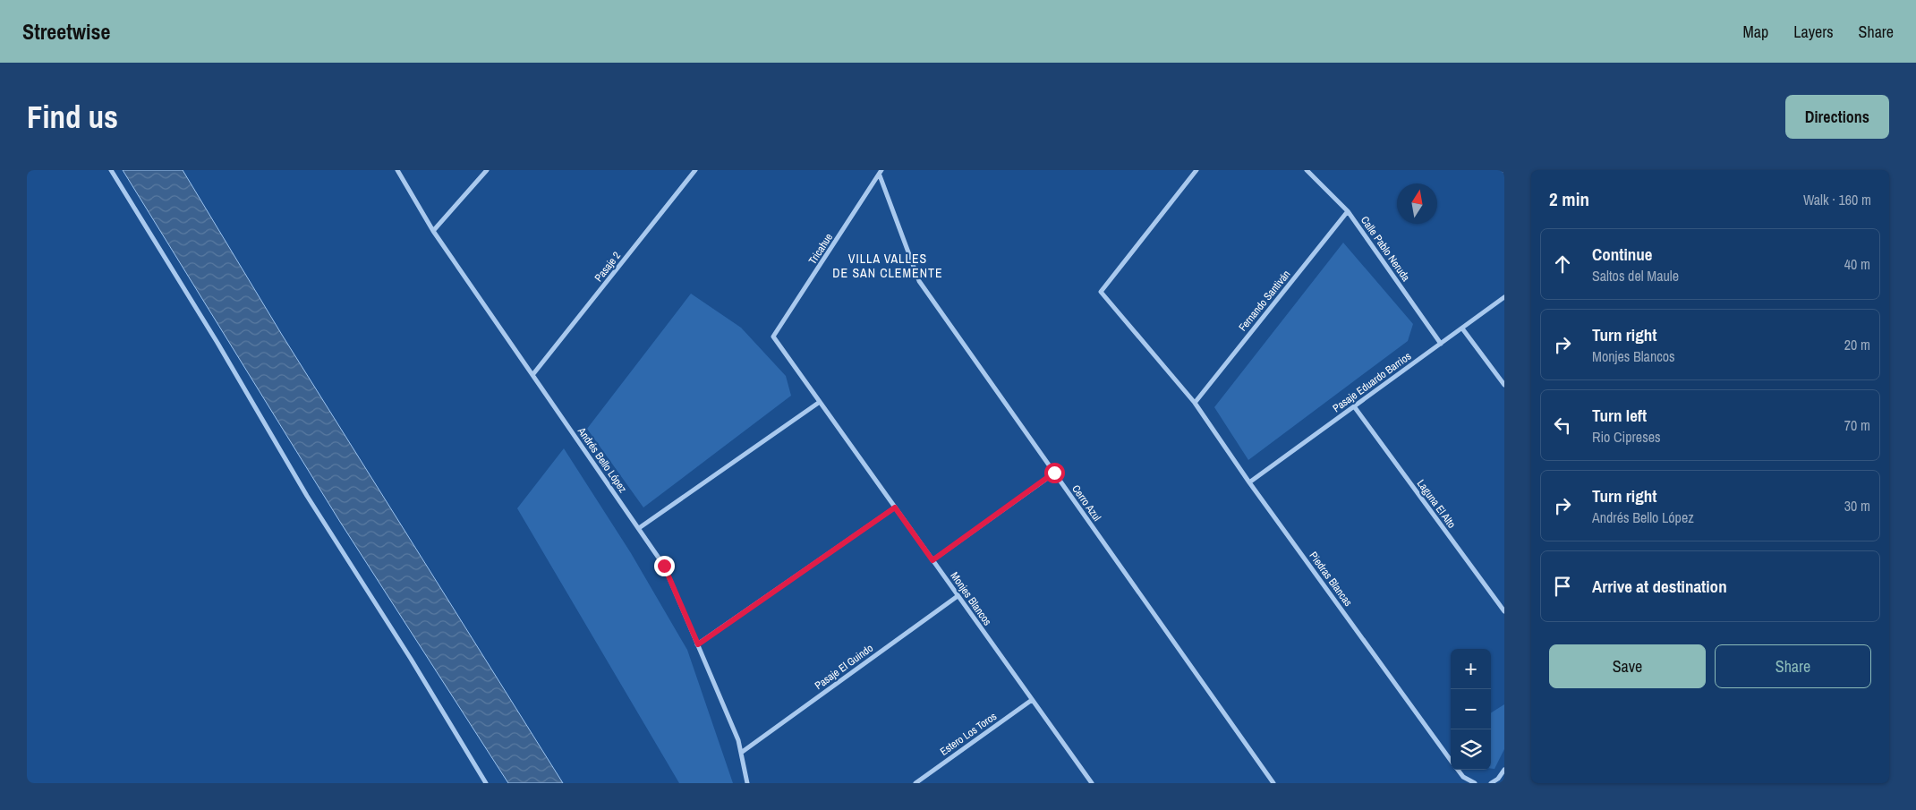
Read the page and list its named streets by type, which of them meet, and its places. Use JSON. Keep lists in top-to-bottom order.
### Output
{
  "streets": {
    "street": [
      "Tricahue",
      "Calle Pablo Neruda",
      "Pasaje 2",
      "Fernando Santiván",
      "Pasaje Eduardo Barrios",
      "Andrés Bello López",
      "Cerro Azul",
      "Laguna El Alto",
      "Piedras Blancas",
      "Monjes Blancos",
      "Pasaje El Guindo",
      "Estero Los Toros"
    ]
  },
  "crossings": [
    ["Tricahue", "Cerro Azul"],
    ["Tricahue", "Monjes Blancos"],
    ["Calle Pablo Neruda", "Fernando Santiván"],
    ["Calle Pablo Neruda", "Pasaje Eduardo Barrios"],
    ["Pasaje 2", "Andrés Bello López"],
    ["Fernando Santiván", "Piedras Blancas"],
    ["Pasaje Eduardo Barrios", "Laguna El Alto"],
    ["Pasaje Eduardo Barrios", "Piedras Blancas"],
    ["Andrés Bello López", "Pasaje El Guindo"],
    ["Monjes Blancos", "Pasaje El Guindo"],
    ["Monjes Blancos", "Estero Los Toros"]
  ],
  "districts": ["VILLA VALLES DE SAN CLEMENTE"],
  "north": "top",
  "page": {
    "header": "Streetwise",
    "nav": ["Map", "Layers", "Share"],
    "buttons": [
      "Directions",
      ["Save", "Share"]
    ],
    "title": "Find us",
    "heading": ["2 min", "Walk · 160 m"],
    "list": [
      ["Continue", "Saltos del Maule", "40 m"],
      ["Turn right", "Monjes Blancos", "20 m"],
      ["Turn left", "Rio Cipreses", "70 m"],
      ["Turn right", "Andrés Bello López", "30 m"],
      "Arrive at destination"
    ],
    "map_buttons": ["+", "−"]
  }
}
